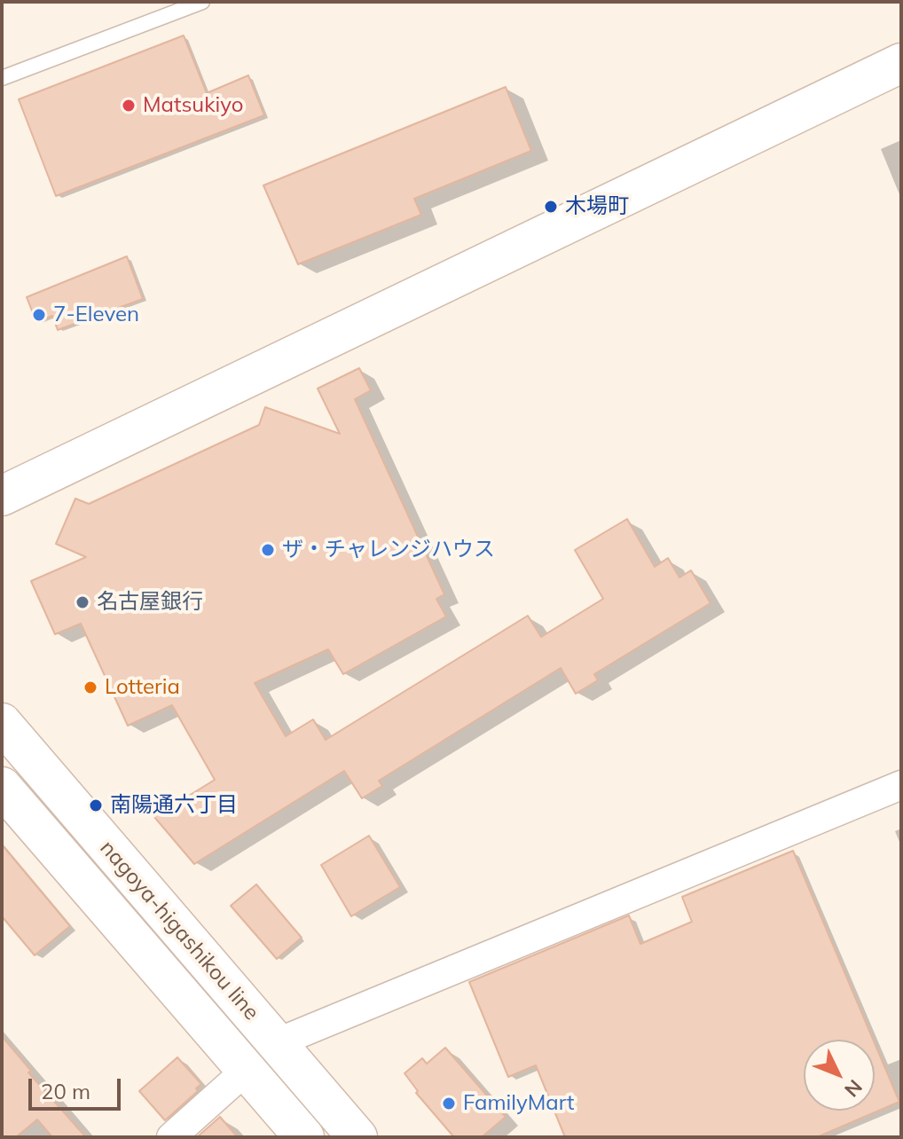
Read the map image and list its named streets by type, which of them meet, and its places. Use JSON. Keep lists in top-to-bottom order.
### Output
{
  "streets": {
    "main road": ["nagoya-higashikou line"]
  },
  "places": [
    "Matsukiyo",
    "木場町",
    "7-Eleven",
    "ザ・チャレンジハウス",
    "名古屋銀行",
    "Lotteria",
    "南陽通六丁目",
    "FamilyMart"
  ],
  "scale_bar": "20 m",
  "north": "bottom right"
}
